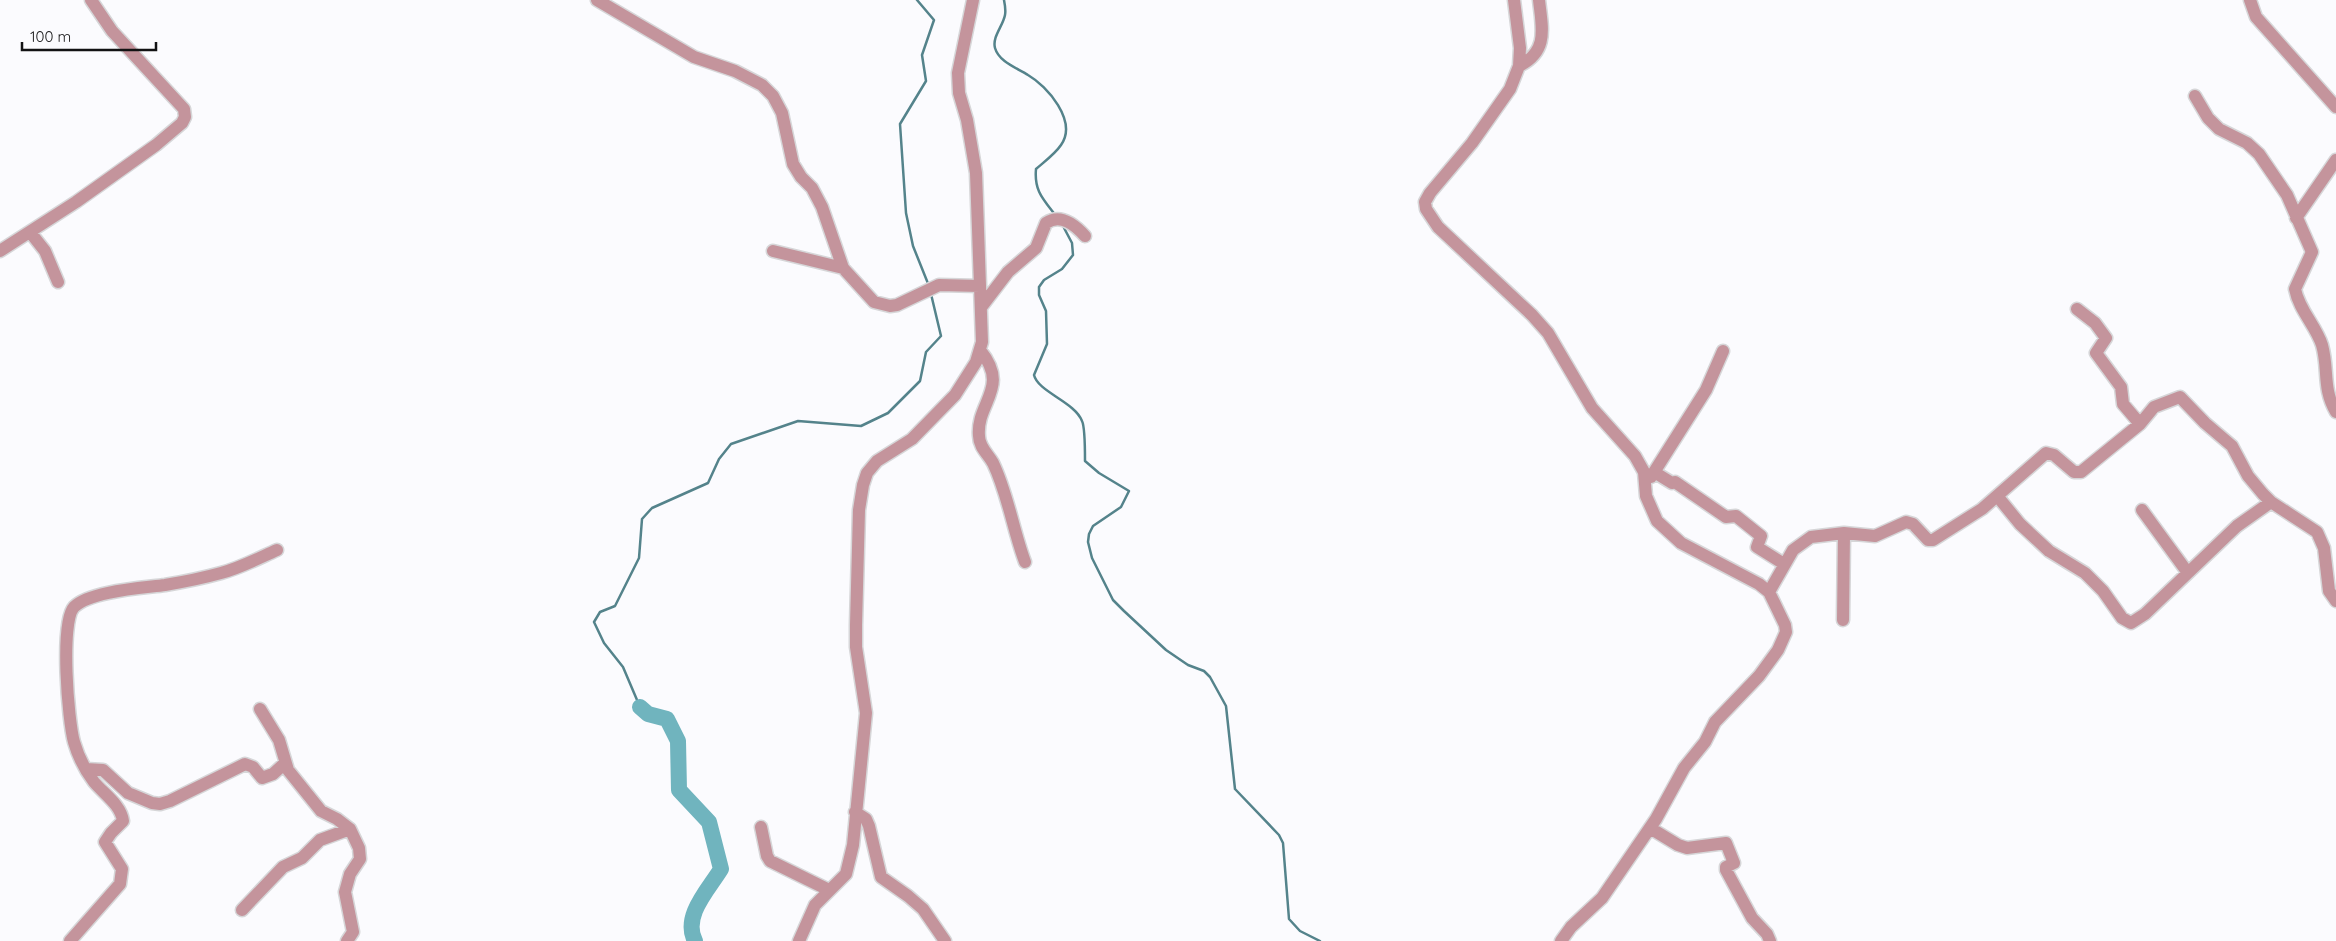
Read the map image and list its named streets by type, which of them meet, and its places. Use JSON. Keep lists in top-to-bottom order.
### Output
{
  "scale_bar": "100 m"
}
